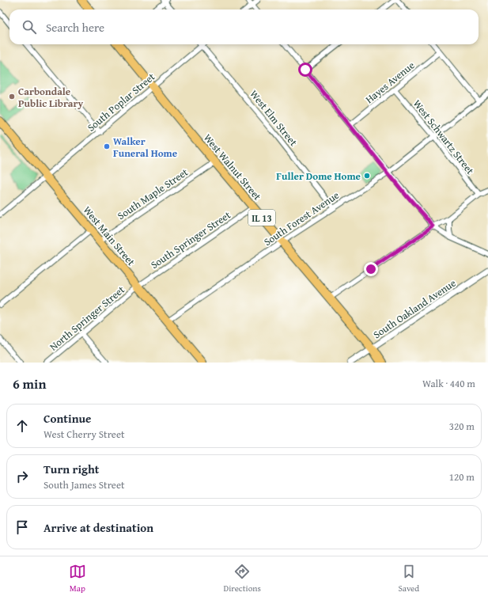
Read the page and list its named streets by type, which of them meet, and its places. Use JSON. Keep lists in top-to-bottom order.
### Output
{
  "streets": {
    "highway": ["West Walnut Street", "IL 13", "West Main Street"],
    "street": [
      "Hayes Avenue",
      "South Poplar Street",
      "West Elm Street",
      "West Schwartz Street",
      "South Maple Street",
      "South Forest Avenue",
      "South Springer Street",
      "South Oakland Avenue",
      "North Springer Street"
    ]
  },
  "crossings": [
    ["Hayes Avenue", "West Schwartz Street"],
    ["South Poplar Street", "West Elm Street"],
    ["South Poplar Street", "West Walnut Street"],
    ["South Poplar Street", "West Main Street"],
    ["West Elm Street", "South Forest Avenue"],
    ["West Schwartz Street", "South Forest Avenue"],
    ["West Walnut Street", "South Maple Street"],
    ["West Walnut Street", "IL 13"],
    ["West Walnut Street", "South Forest Avenue"],
    ["West Walnut Street", "South Springer Street"],
    ["West Walnut Street", "South Oakland Avenue"],
    ["South Maple Street", "West Main Street"],
    ["IL 13", "South Oakland Avenue"],
    ["South Forest Avenue", "West Main Street"],
    ["West Main Street", "South Springer Street"],
    ["West Main Street", "North Springer Street"],
    ["South Springer Street", "North Springer Street"]
  ],
  "places": ["Carbondale Public Library", "Walker Funeral Home", "Fuller Dome Home"],
  "page": {
    "search": "Search here",
    "heading": ["6 min", "Walk · 440 m"],
    "list": [
      ["Continue", "West Cherry Street", "320 m"],
      ["Turn right", "South James Street", "120 m"],
      "Arrive at destination"
    ],
    "nav": ["Map", "Directions", "Saved"]
  }
}
